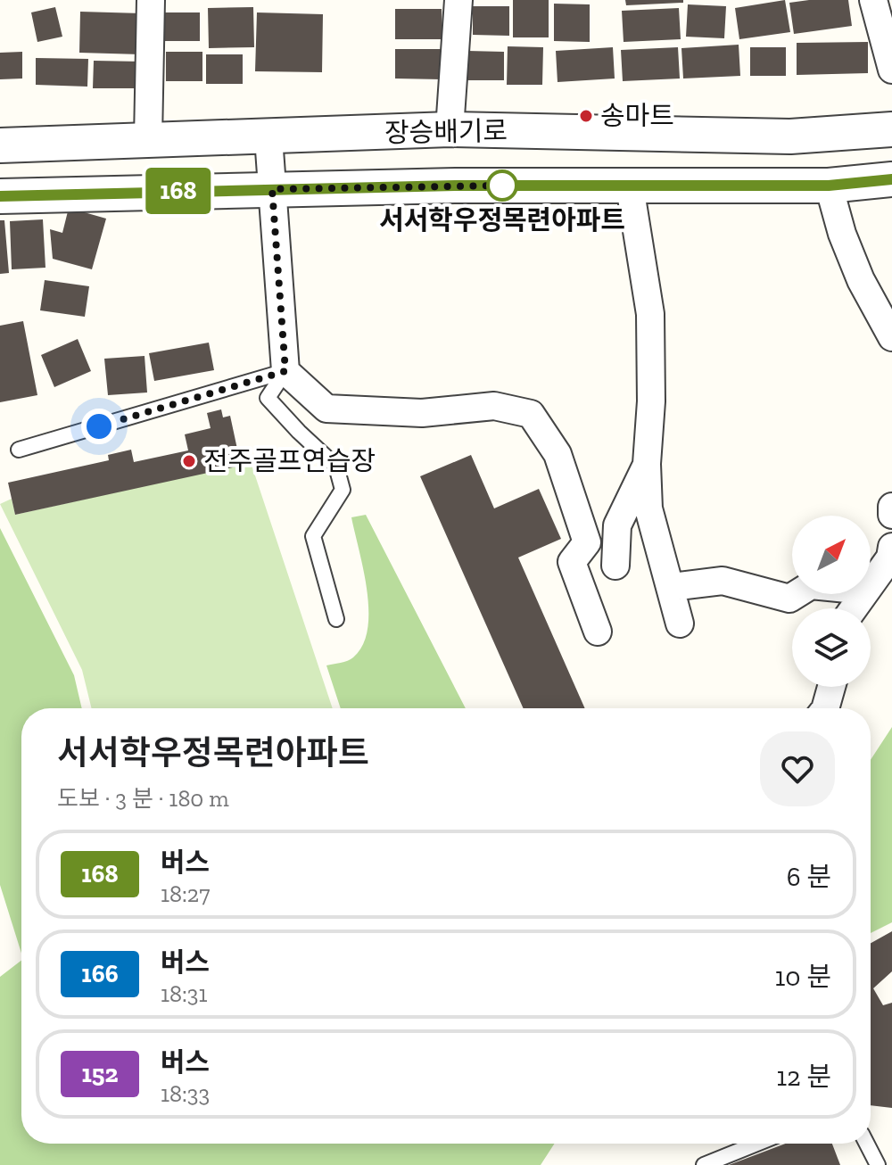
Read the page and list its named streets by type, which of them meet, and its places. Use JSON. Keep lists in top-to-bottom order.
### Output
{
  "streets": {
    "street": ["장승배기로"]
  },
  "places": ["송마트", "서서학우정목련아파트", "전주골프연습장"],
  "lines": ["bus line 168"],
  "north": "top right",
  "page": {
    "on_map": "168",
    "heading": ["서서학우정목련아파트", "도보 · 3 분 · 180 m"],
    "list": [
      {
        "mark": "168",
        "name": "버스",
        "note": "18:27",
        "value": "6 분"
      },
      {
        "mark": "166",
        "name": "버스",
        "note": "18:31",
        "value": "10 분"
      },
      {
        "mark": "152",
        "name": "버스",
        "note": "18:33",
        "value": "12 분"
      }
    ]
  }
}
